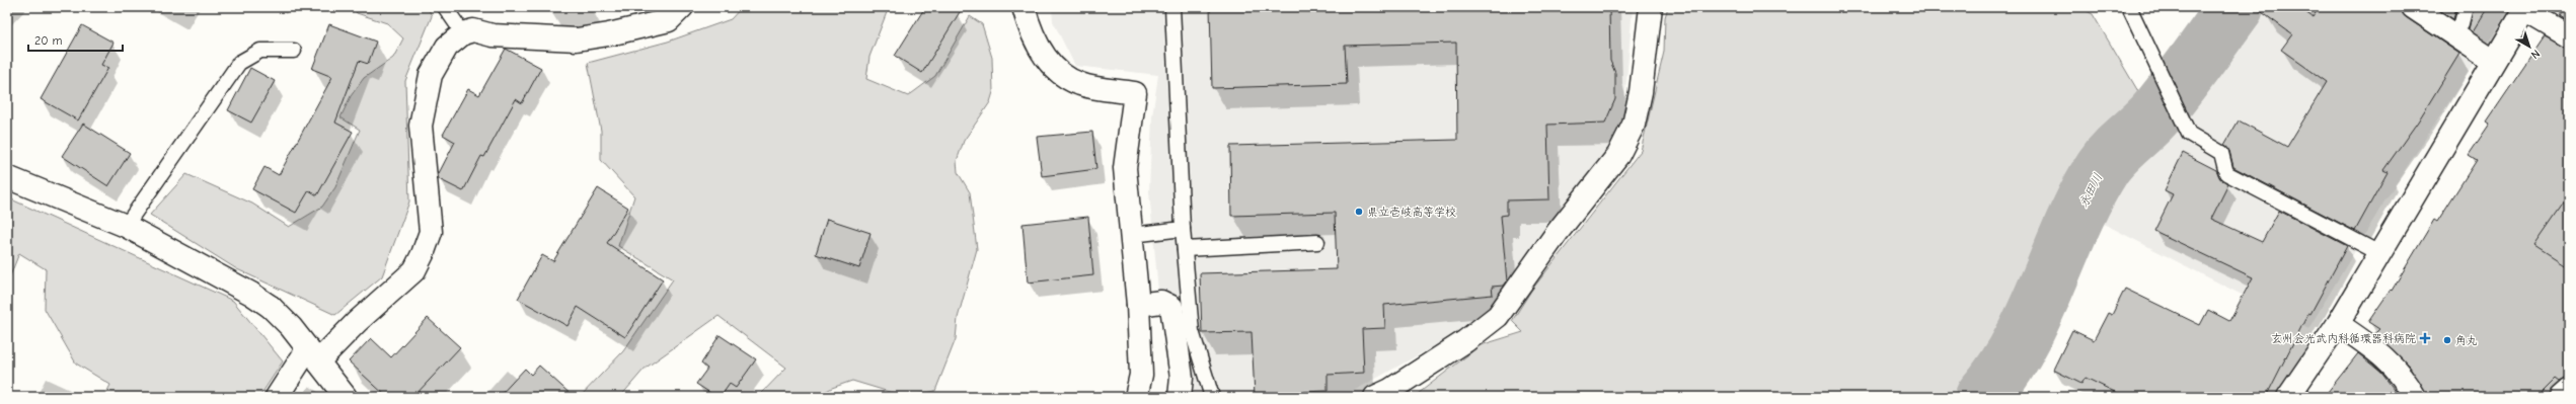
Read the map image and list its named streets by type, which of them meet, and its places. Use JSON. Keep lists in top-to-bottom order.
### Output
{
  "water": ["永田川"],
  "places": {
    "other": ["県立壱岐高等学校", "角丸"],
    "health": ["玄州会光武内科循環器科病院"]
  },
  "scale_bar": "20 m",
  "north": "bottom right"
}
